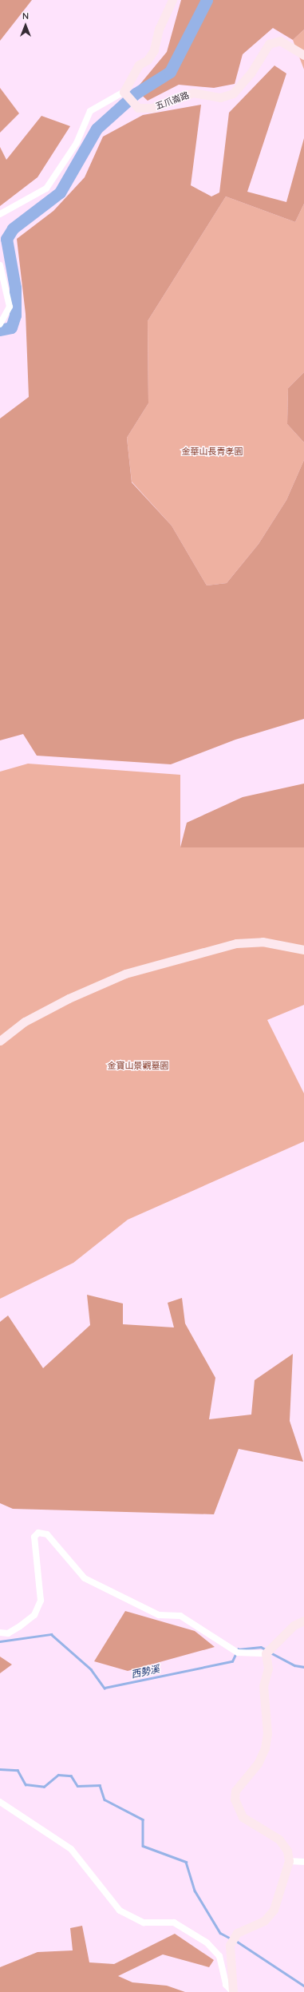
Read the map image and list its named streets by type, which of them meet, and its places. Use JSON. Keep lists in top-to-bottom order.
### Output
{
  "streets": {
    "street": ["五爪崙路"]
  },
  "water": ["西勢溪"],
  "parks": ["金華山長青孝園", "金寶山景觀墓園"],
  "north": "top"
}
